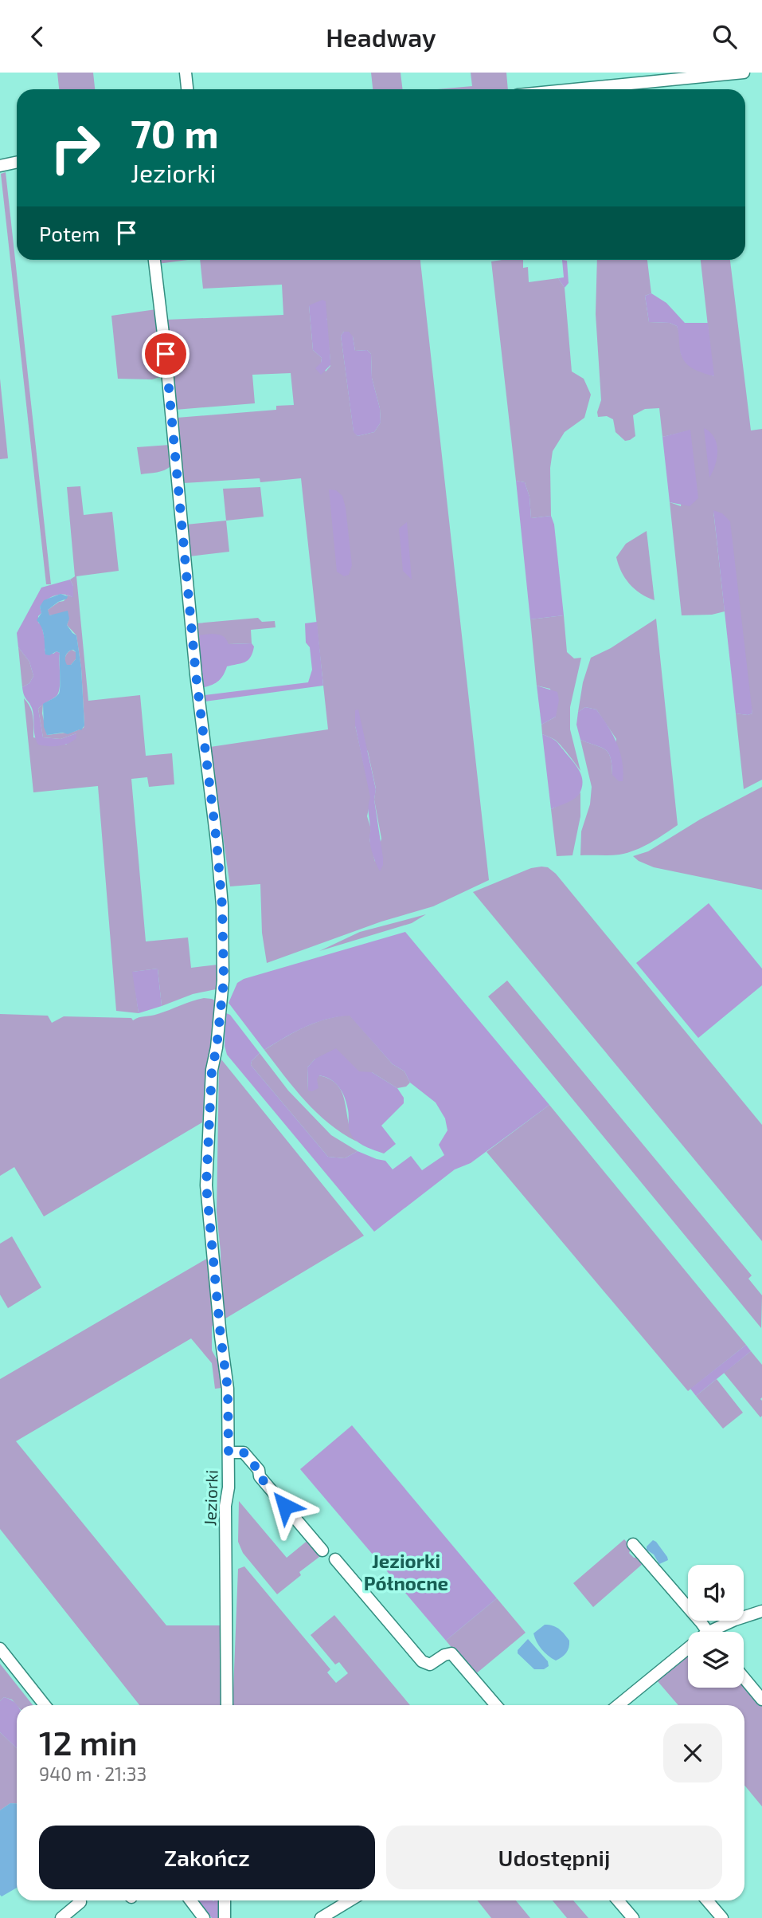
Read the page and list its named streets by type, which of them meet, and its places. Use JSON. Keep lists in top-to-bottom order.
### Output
{
  "streets": {
    "street": ["Jeziorki"]
  },
  "districts": ["Jeziorki Północne"],
  "page": {
    "header": "Headway",
    "turn": ["70 m", "Jeziorki"],
    "then": "Potem",
    "heading": ["12 min", "940 m · 21:33"],
    "buttons": ["Zakończ", "Udostępnij"]
  }
}
